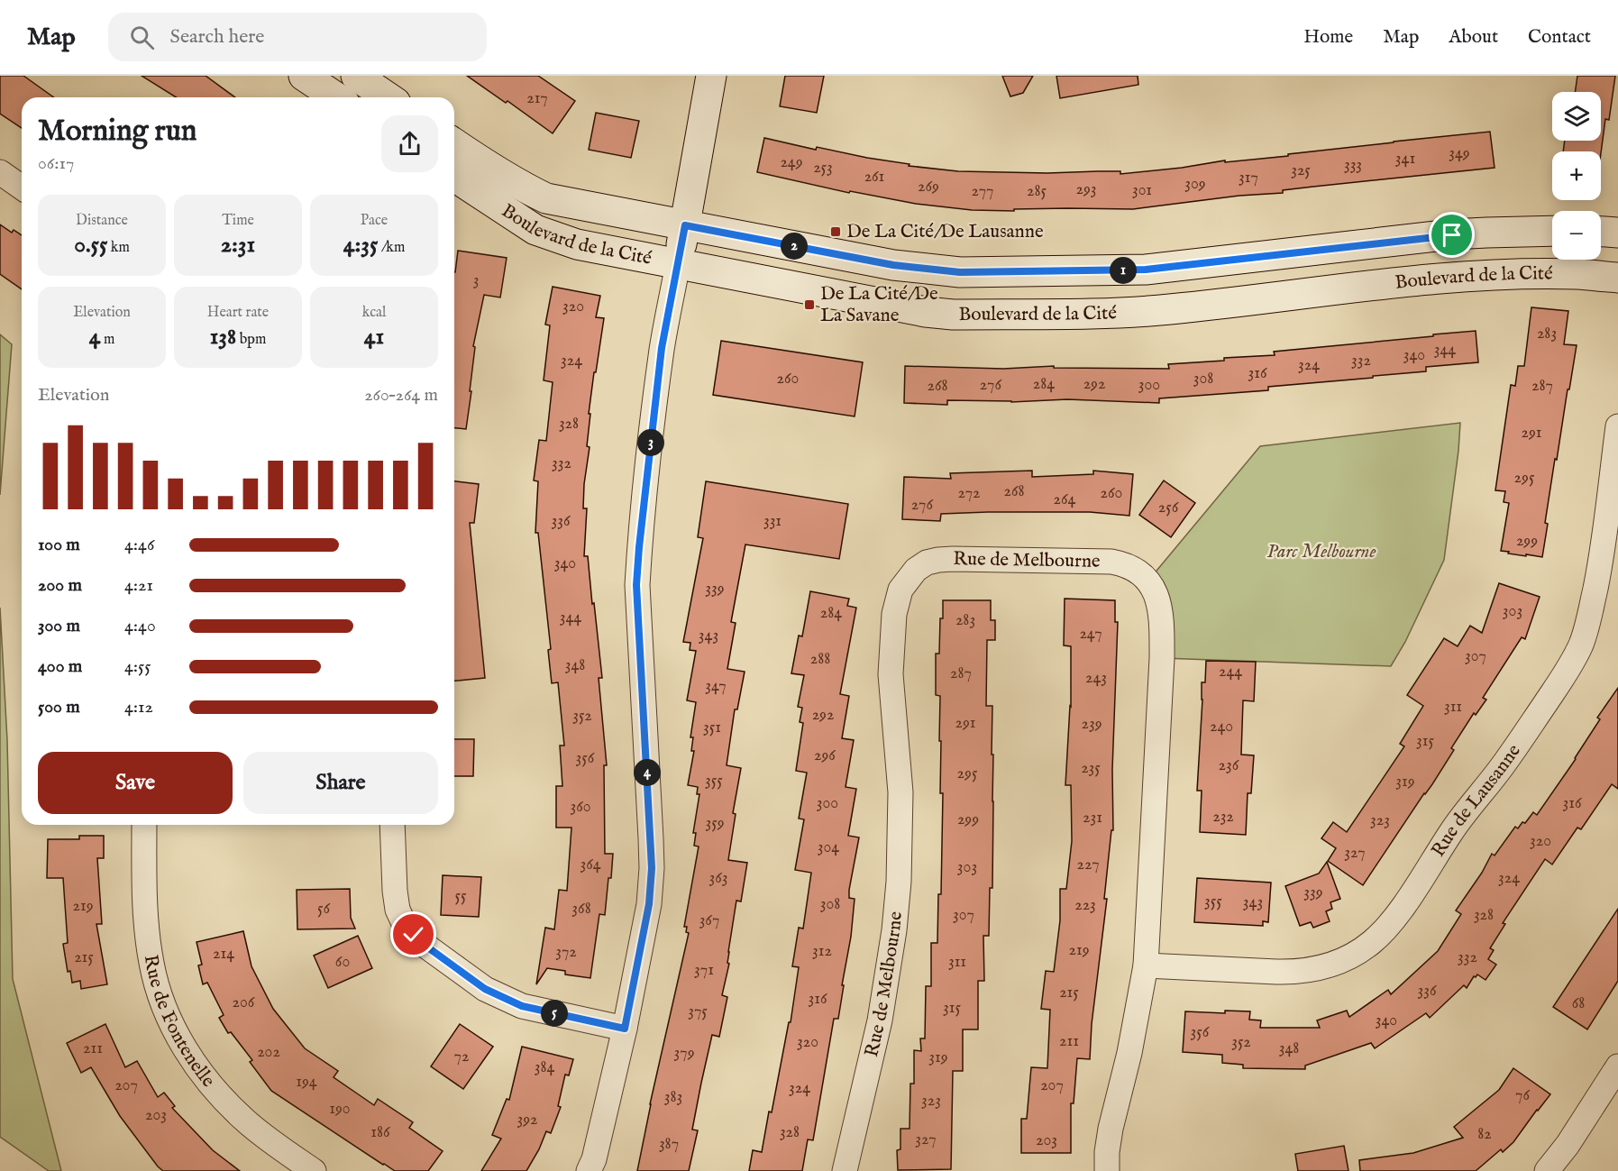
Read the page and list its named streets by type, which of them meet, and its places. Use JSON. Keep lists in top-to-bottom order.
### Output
{
  "streets": {
    "street": [
      "Boulevard de la Cité",
      "Rue de Melbourne",
      "Rue de Lausanne",
      "Rue de Fontenelle"
    ]
  },
  "crossings": [
    ["Rue de Melbourne", "Rue de Lausanne"]
  ],
  "parks": ["Parc Melbourne"],
  "places": {
    "transit": ["De La Cité/De Lausanne", "De La Cité/De La Savane"]
  },
  "house_numbers": [
    "217",
    "349",
    "341",
    "249",
    "333",
    "253",
    "325",
    "261",
    "317",
    "309",
    "269",
    "293",
    "301",
    "277",
    "285",
    "3",
    "320",
    "283",
    "344",
    "340",
    "324",
    "332",
    "324",
    "316",
    "260",
    "308",
    "284",
    "292",
    "276",
    "300",
    "268",
    "287",
    "328",
    "291",
    "332",
    "295",
    "268",
    "272",
    "260",
    "264",
    "276",
    "256",
    "336",
    "331",
    "299",
    "340",
    "339",
    "303",
    "284",
    "344",
    "283",
    "247",
    "343",
    "307",
    "288",
    "348",
    "244",
    "287",
    "243",
    "347",
    "311",
    "292",
    "352",
    "291",
    "239",
    "240",
    "351",
    "315",
    "296",
    "356",
    "236",
    "235",
    "295",
    "355",
    "319",
    "300",
    "316",
    "360",
    "232",
    "231",
    "299",
    "323",
    "359",
    "320",
    "304",
    "327",
    "364",
    "227",
    "303",
    "363",
    "324",
    "339",
    "55",
    "355",
    "343",
    "308",
    "223",
    "219",
    "56",
    "368",
    "307",
    "328",
    "367",
    "219",
    "312",
    "372",
    "214",
    "215",
    "332",
    "60",
    "311",
    "371",
    "336",
    "215",
    "316",
    "206",
    "68",
    "315",
    "375",
    "340",
    "356",
    "211",
    "320",
    "352",
    "211",
    "348",
    "202",
    "379",
    "72",
    "319",
    "384",
    "194",
    "207",
    "207",
    "324",
    "76",
    "383",
    "323",
    "190",
    "203",
    "392",
    "186",
    "328",
    "82",
    "327",
    "203",
    "387"
  ],
  "page": {
    "header": "Map",
    "search": "Search here",
    "nav": [
      "Home",
      "Map",
      "About",
      "Contact"
    ],
    "map_buttons": ["+", "−"],
    "heading": ["Morning run", "06:17"],
    "stats": [
      ["Distance", "0.55 km"],
      ["Time", "2:31"],
      ["Pace", "4:35 /km"],
      ["Elevation", "4 m"],
      ["Heart rate", "138 bpm"],
      ["kcal", "41"]
    ],
    "pins": [
      "2",
      "1",
      "3",
      "4",
      "5"
    ],
    "chart": ["Elevation", "260–264 m"],
    "list": [
      {
        "name": "100 m",
        "note": "4:46"
      },
      {
        "name": "200 m",
        "note": "4:21"
      },
      {
        "name": "300 m",
        "note": "4:40"
      },
      {
        "name": "400 m",
        "note": "4:55"
      },
      {
        "name": "500 m",
        "note": "4:12"
      }
    ],
    "buttons": ["Save", "Share"]
  }
}
